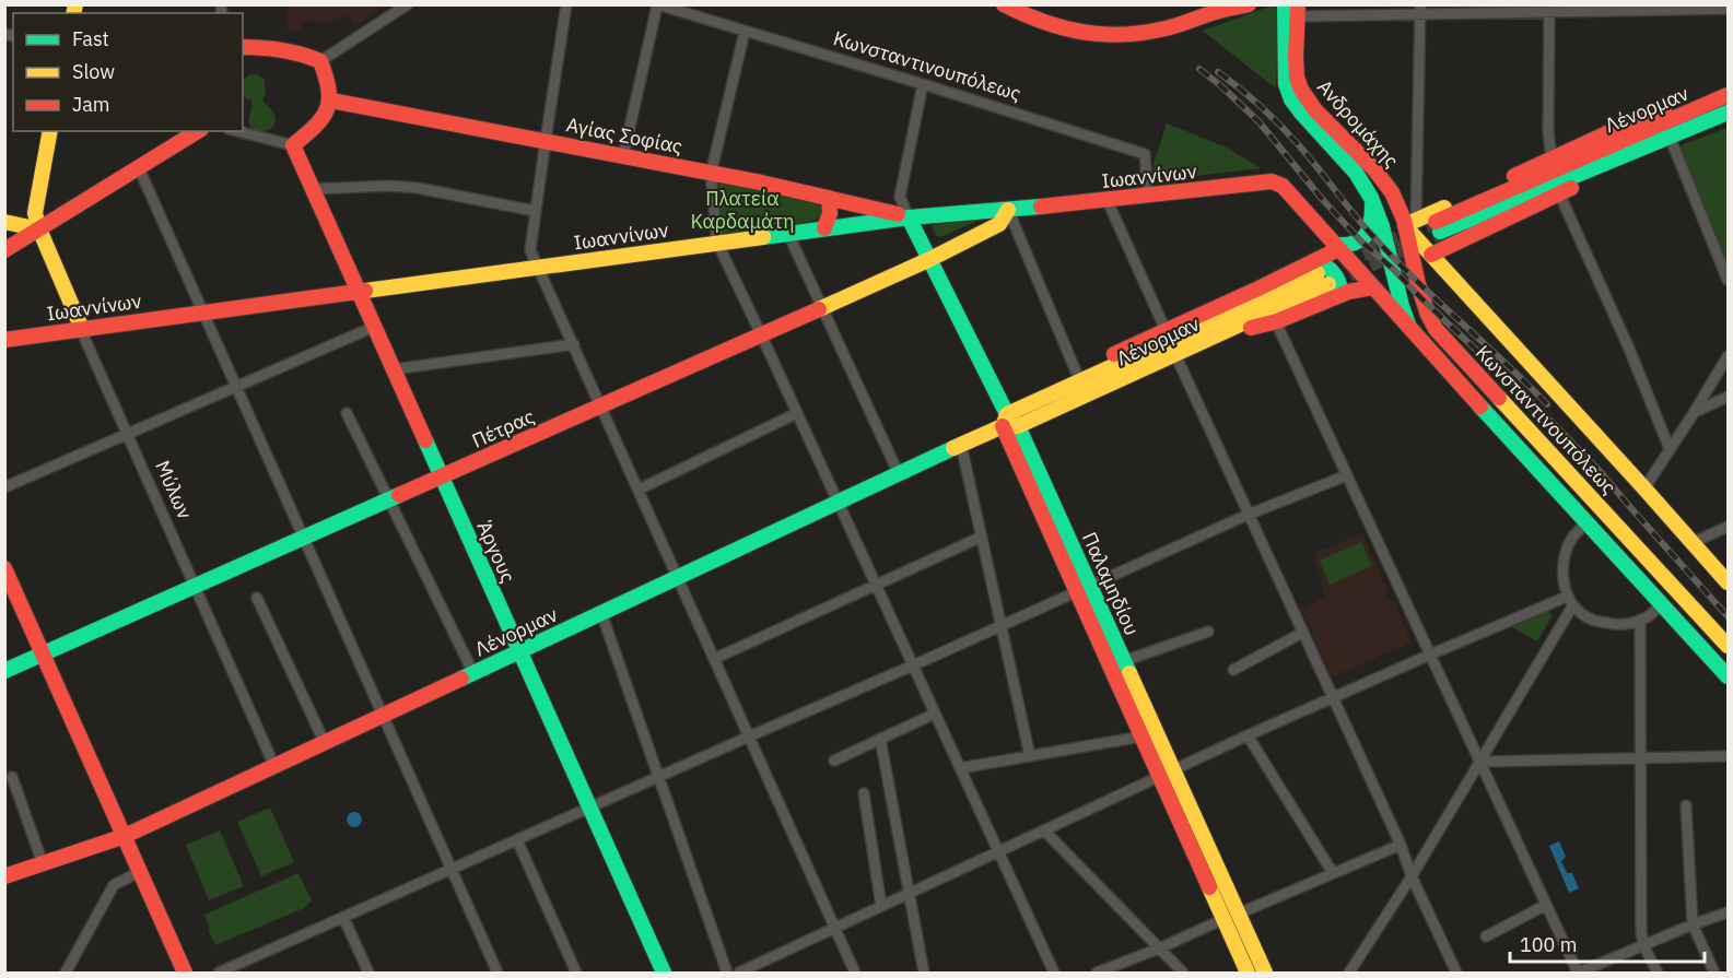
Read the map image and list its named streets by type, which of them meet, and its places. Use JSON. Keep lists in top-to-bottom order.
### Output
{
  "streets": {
    "street": [
      "Κωνσταντινουπόλεως",
      "Λένορμαν",
      "Ανδρομάχης",
      "Αγίας Σοφίας",
      "Ιωαννίνων",
      "Πέτρας",
      "Μύλων",
      "Άργους",
      "Παλαμηδίου"
    ]
  },
  "crossings": [
    ["Κωνσταντινουπόλεως", "Ανδρομάχης"],
    ["Κωνσταντινουπόλεως", "Ιωαννίνων"],
    ["Λένορμαν", "Μύλων"],
    ["Λένορμαν", "Άργους"],
    ["Λένορμαν", "Παλαμηδίου"],
    ["Αγίας Σοφίας", "Ιωαννίνων"],
    ["Αγίας Σοφίας", "Παλαμηδίου"],
    ["Ιωαννίνων", "Πέτρας"],
    ["Ιωαννίνων", "Μύλων"],
    ["Ιωαννίνων", "Άργους"],
    ["Ιωαννίνων", "Παλαμηδίου"],
    ["Πέτρας", "Μύλων"],
    ["Πέτρας", "Άργους"],
    ["Πέτρας", "Παλαμηδίου"]
  ],
  "parks": ["Πλατεία Καρδαμάτη"],
  "legend": ["Fast", "Slow", "Jam"],
  "scale_bar": "100 m"
}
